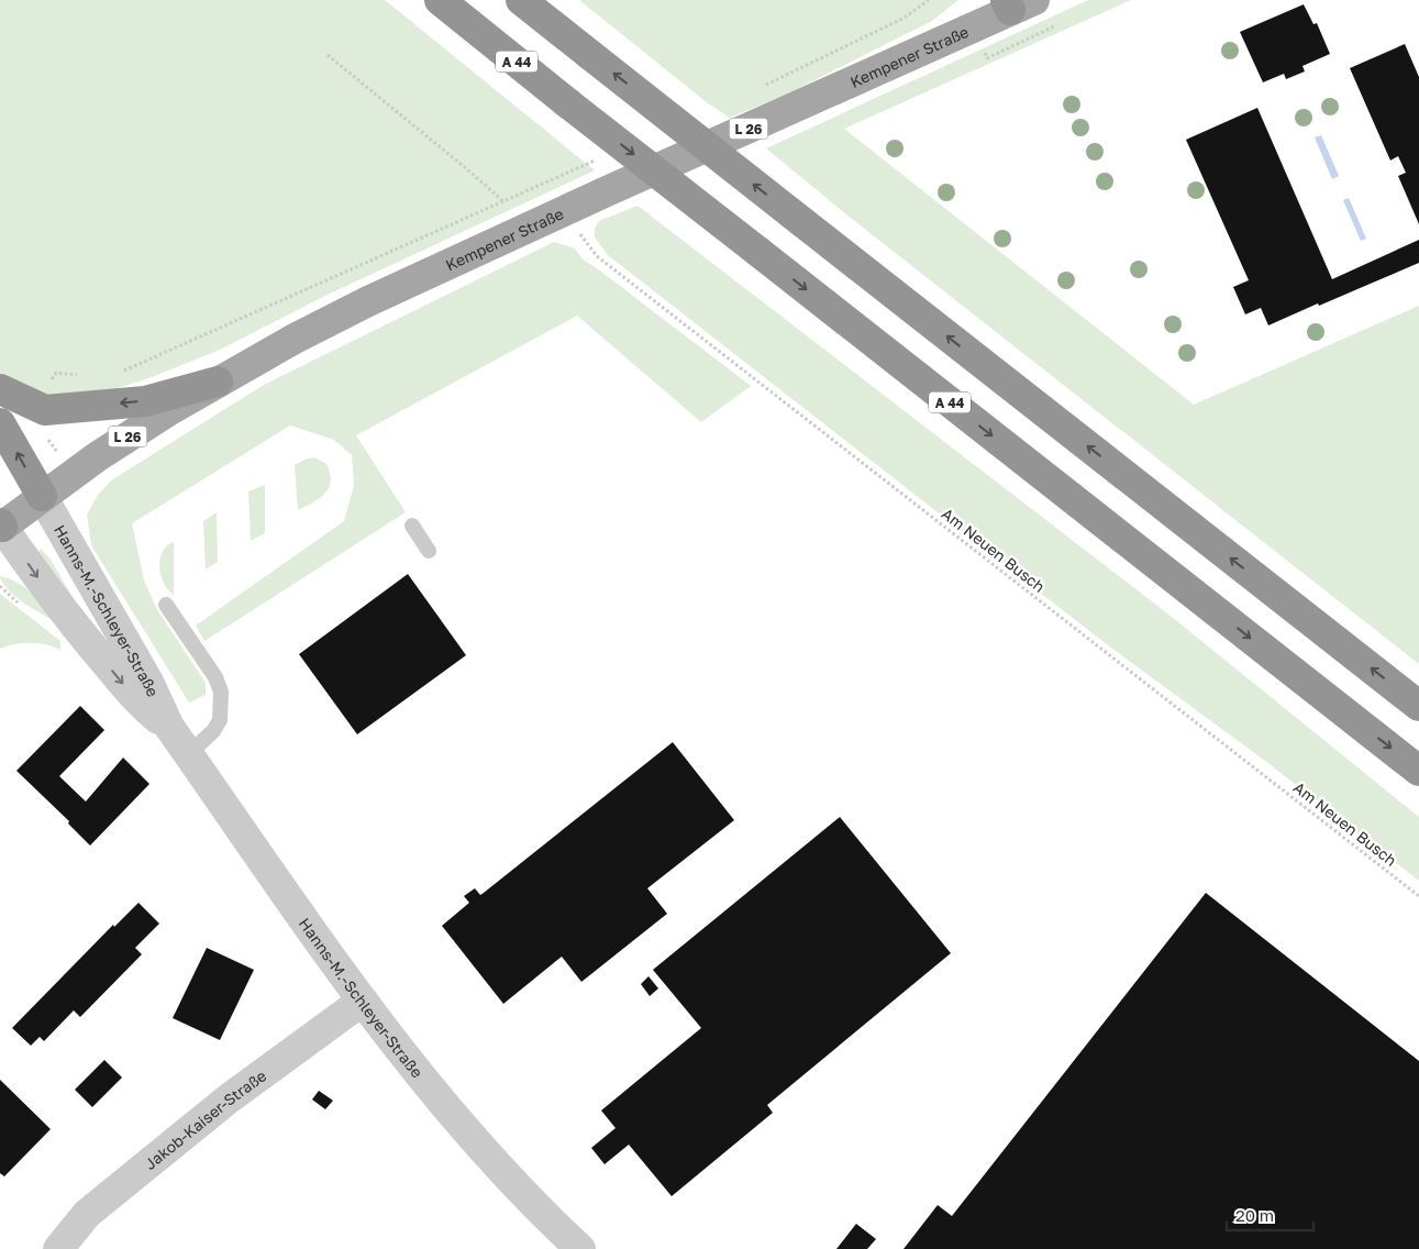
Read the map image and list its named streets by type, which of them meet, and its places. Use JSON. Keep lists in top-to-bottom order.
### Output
{
  "streets": {
    "highway": ["A 44"],
    "main road": ["Kempener Straße", "L 26"],
    "street": ["Hanns-M.-Schleyer-Straße", "Jakob-Kaiser-Straße"],
    "path": ["Am Neuen Busch"]
  },
  "crossings": [
    ["Kempener Straße", "Am Neuen Busch"],
    ["Kempener Straße", "Hanns-M.-Schleyer-Straße"],
    ["Hanns-M.-Schleyer-Straße", "Jakob-Kaiser-Straße"]
  ],
  "scale_bar": "20 m"
}
